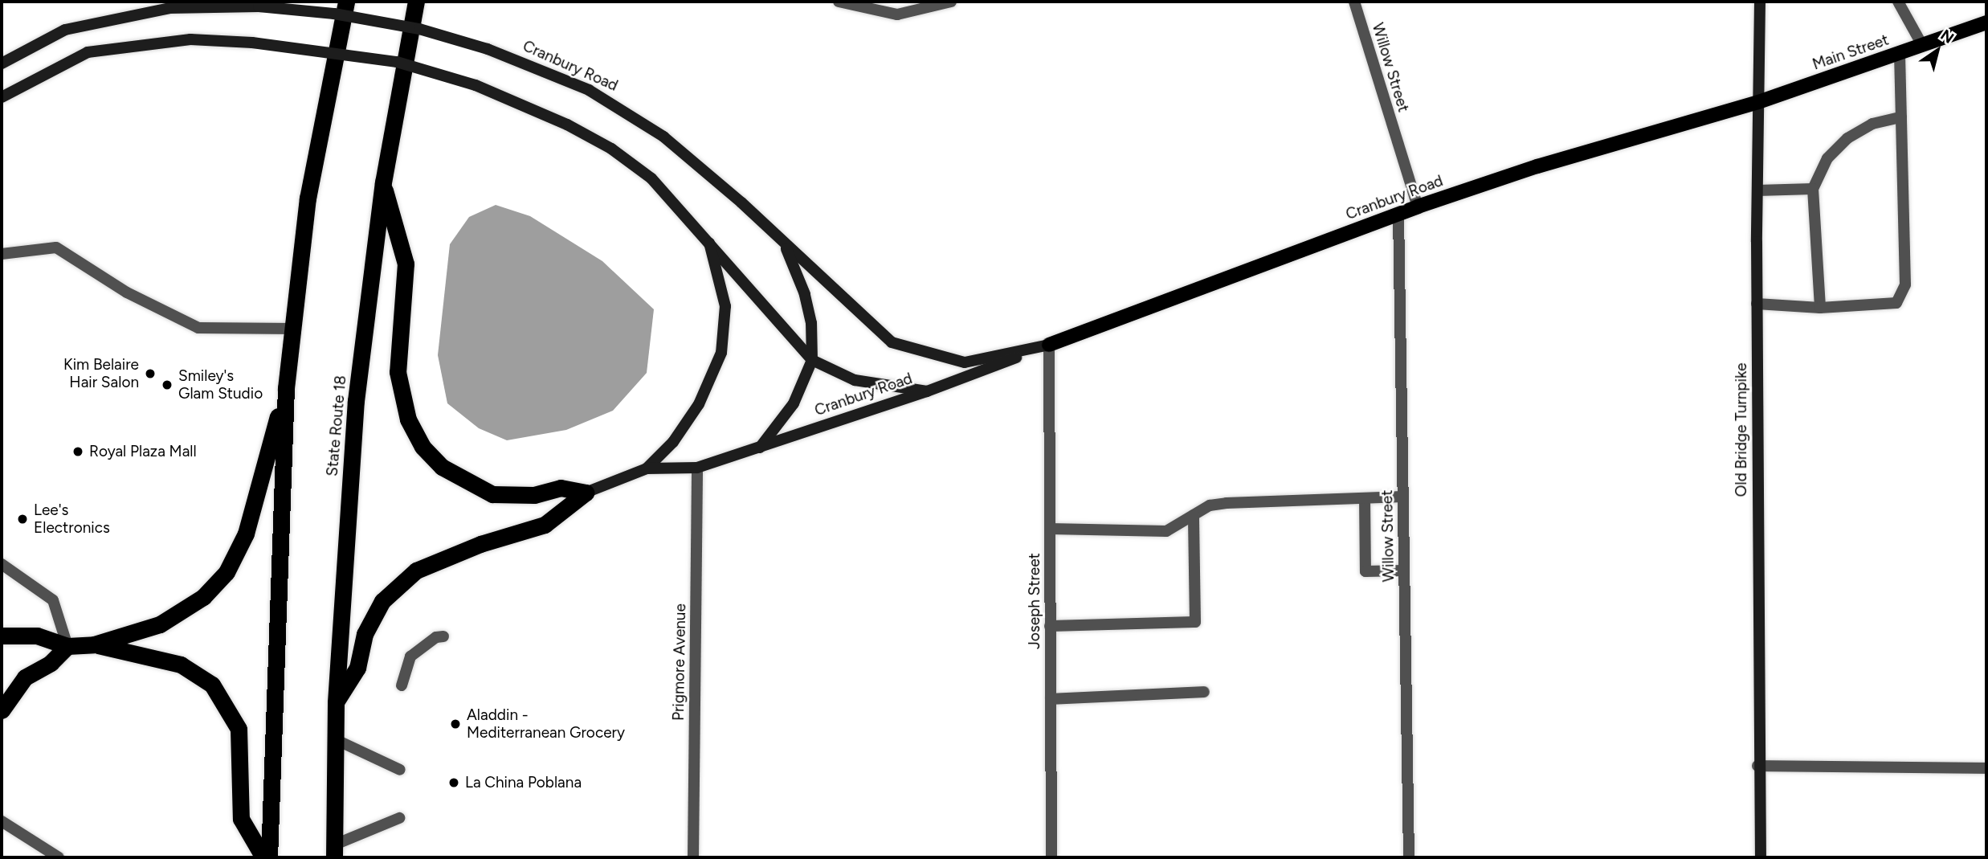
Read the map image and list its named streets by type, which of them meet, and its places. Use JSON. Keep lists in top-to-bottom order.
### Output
{
  "streets": {
    "highway": ["State Route 18"],
    "main road": ["Main Street", "Cranbury Road", "Old Bridge Turnpike"],
    "street": ["Willow Street", "Joseph Street", "Prigmore Avenue"]
  },
  "crossings": [
    ["Main Street", "Cranbury Road"],
    ["Main Street", "Old Bridge Turnpike"],
    ["Cranbury Road", "Willow Street"],
    ["Cranbury Road", "Old Bridge Turnpike"],
    ["Cranbury Road", "Joseph Street"],
    ["Cranbury Road", "Prigmore Avenue"]
  ],
  "places": [
    "Kim Belaire Hair Salon",
    "Smiley's Glam Studio",
    "Royal Plaza Mall",
    "Lee's Electronics",
    "Aladdin - Mediterranean Grocery",
    "La China Poblana"
  ],
  "north": "top right"
}
